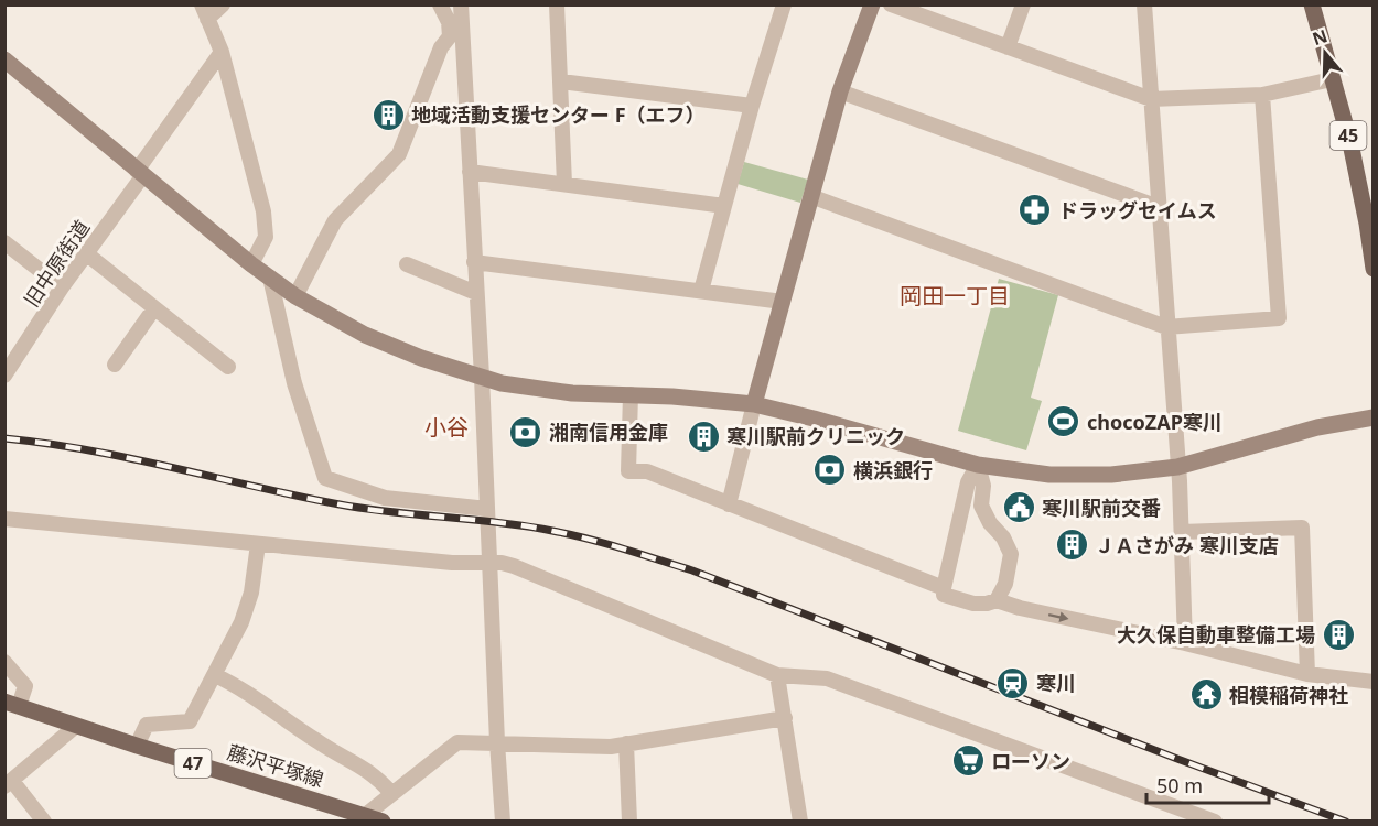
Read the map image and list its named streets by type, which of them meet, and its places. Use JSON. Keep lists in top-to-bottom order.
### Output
{
  "streets": {
    "main road": ["45", "47", "藤沢平塚線"],
    "street": ["旧中原街道"]
  },
  "districts": ["岡田一丁目", "小谷"],
  "places": {
    "building": [
      "地域活動支援センター F（エフ）",
      "寒川駅前クリニック",
      "ＪＡさがみ 寒川支店",
      "大久保自動車整備工場"
    ],
    "pharmacy": ["ドラッグセイムス"],
    "sports": ["chocoZAP寒川"],
    "bank": ["湘南信用金庫", "横浜銀行"],
    "public building": ["寒川駅前交番"],
    "station": ["寒川"],
    "temple": ["相模稲荷神社"],
    "supermarket": ["ローソン"]
  },
  "scale_bar": "50 m",
  "north": "top"
}
